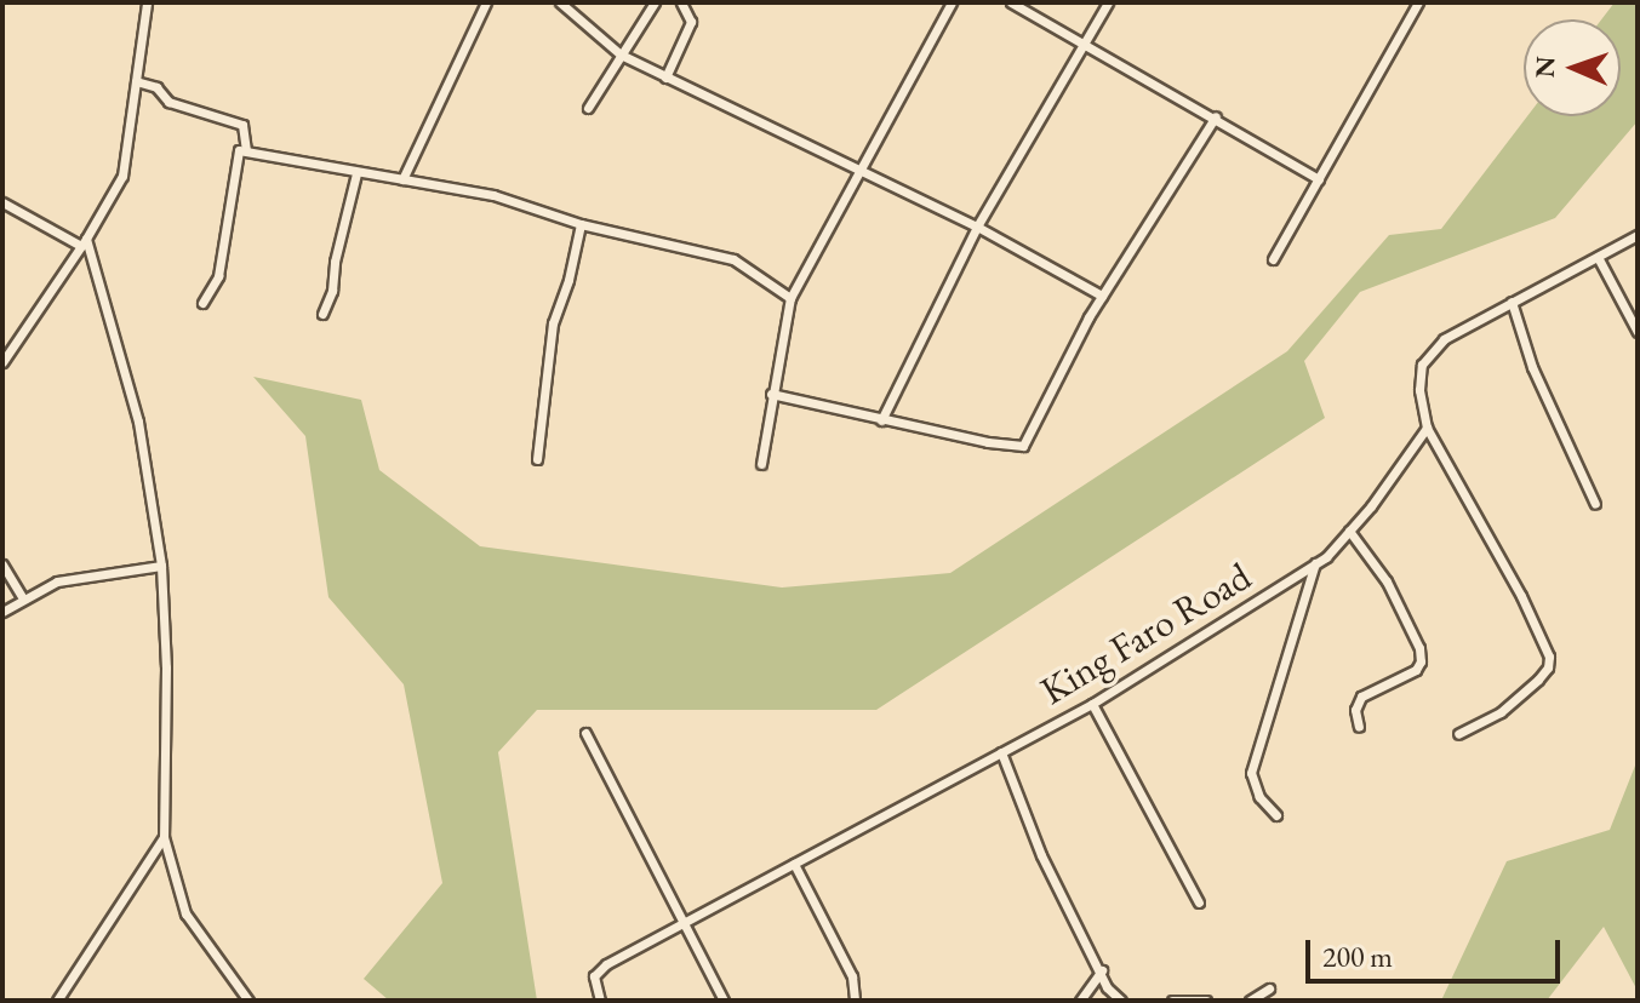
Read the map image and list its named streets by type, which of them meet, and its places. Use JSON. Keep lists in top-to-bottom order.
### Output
{
  "streets": {
    "street": ["King Faro Road"]
  },
  "scale_bar": "200 m",
  "north": "left"
}
